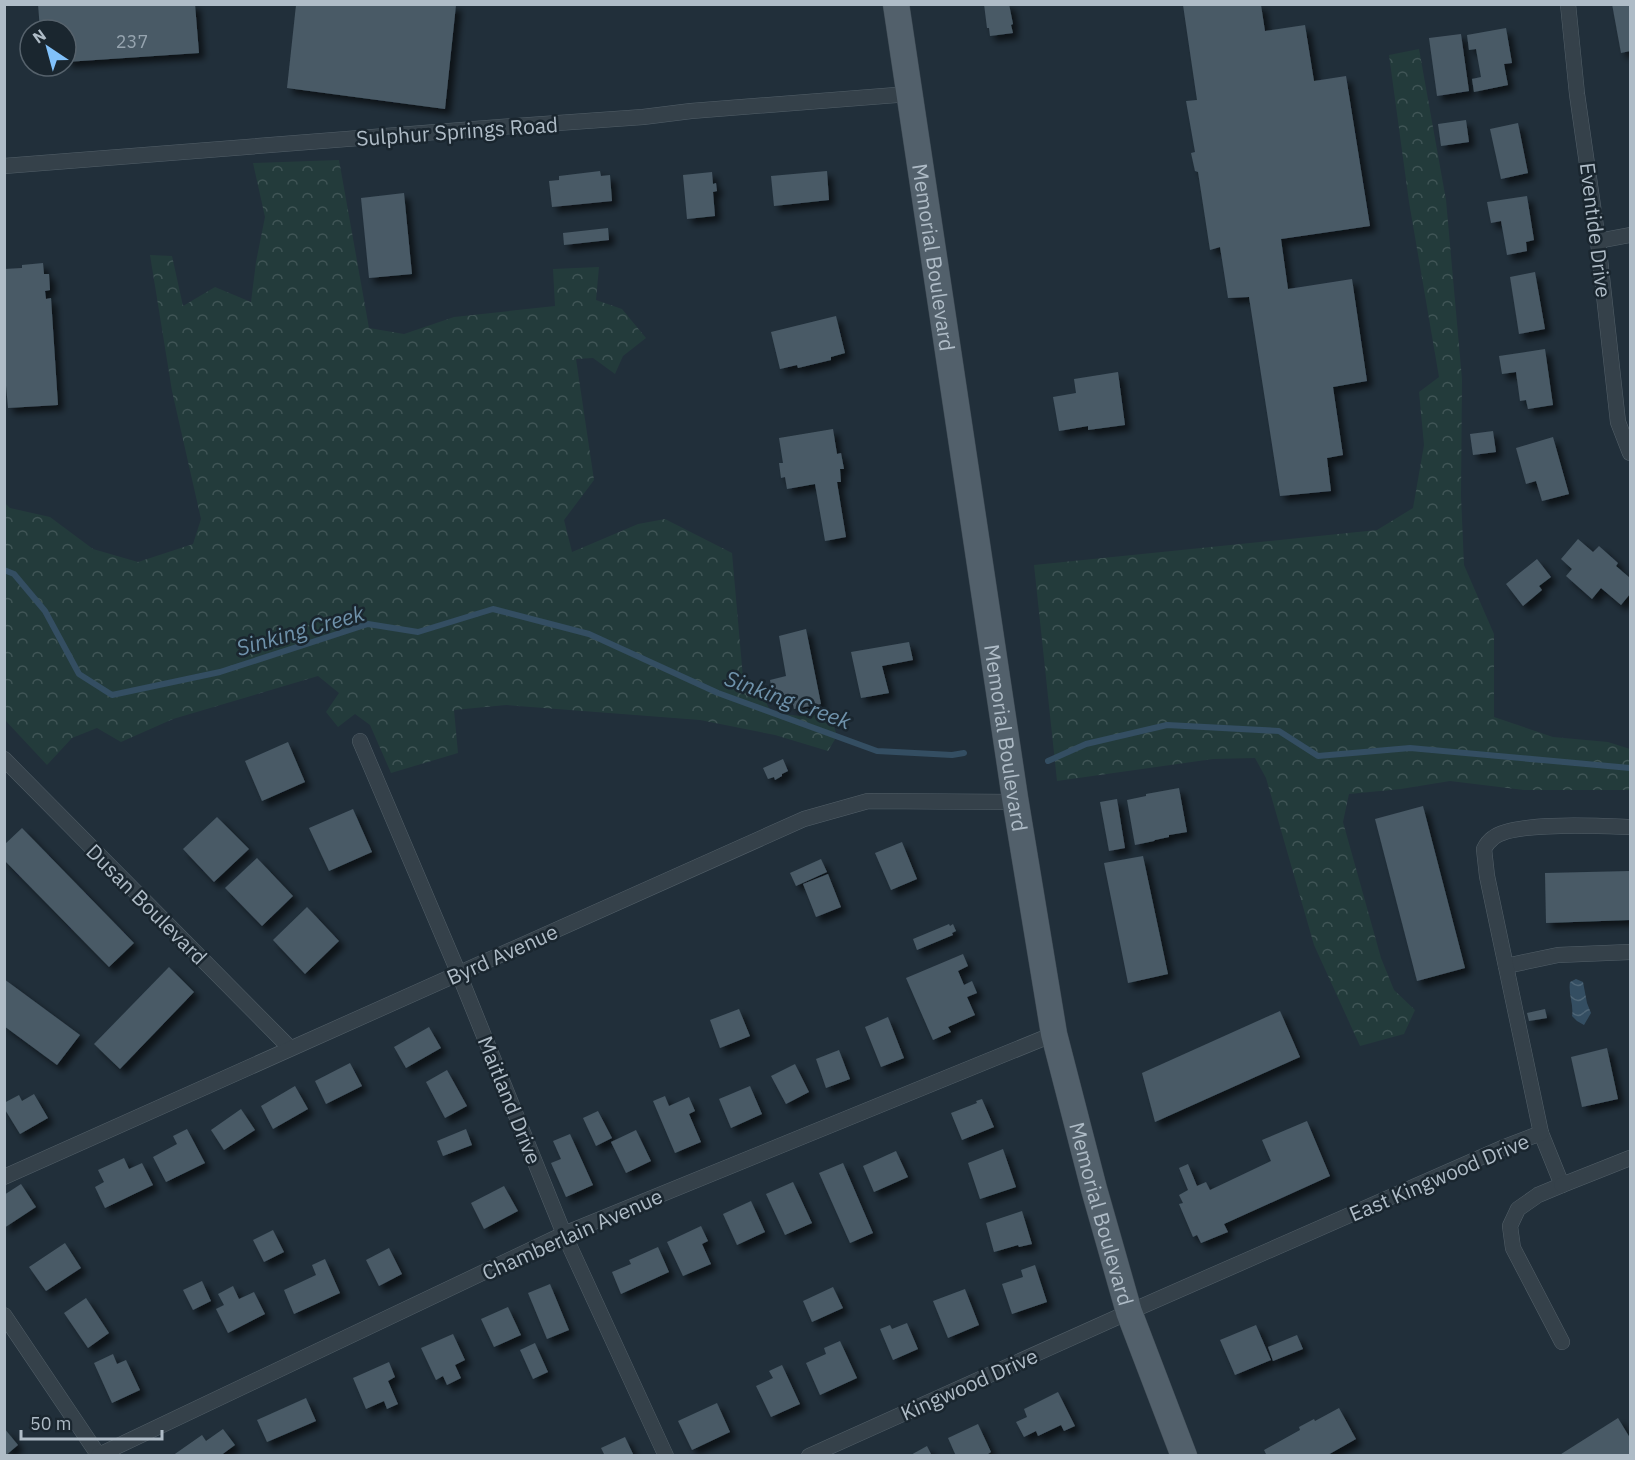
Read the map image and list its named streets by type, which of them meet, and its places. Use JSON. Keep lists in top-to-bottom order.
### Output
{
  "streets": {
    "main road": ["Memorial Boulevard"],
    "street": [
      "Sulphur Springs Road",
      "Eventide Drive",
      "Dusan Boulevard",
      "Byrd Avenue",
      "Maitland Drive",
      "East Kingwood Drive",
      "Chamberlain Avenue",
      "Kingwood Drive"
    ]
  },
  "crossings": [
    ["Sulphur Springs Road", "Memorial Boulevard"],
    ["Memorial Boulevard", "Byrd Avenue"],
    ["Memorial Boulevard", "East Kingwood Drive"],
    ["Memorial Boulevard", "Chamberlain Avenue"],
    ["Memorial Boulevard", "Kingwood Drive"],
    ["Dusan Boulevard", "Byrd Avenue"],
    ["Byrd Avenue", "Maitland Drive"],
    ["Maitland Drive", "Chamberlain Avenue"],
    ["East Kingwood Drive", "Kingwood Drive"]
  ],
  "water": ["Sinking Creek"],
  "house_numbers": ["237"],
  "scale_bar": "50 m",
  "north": "top left"
}
